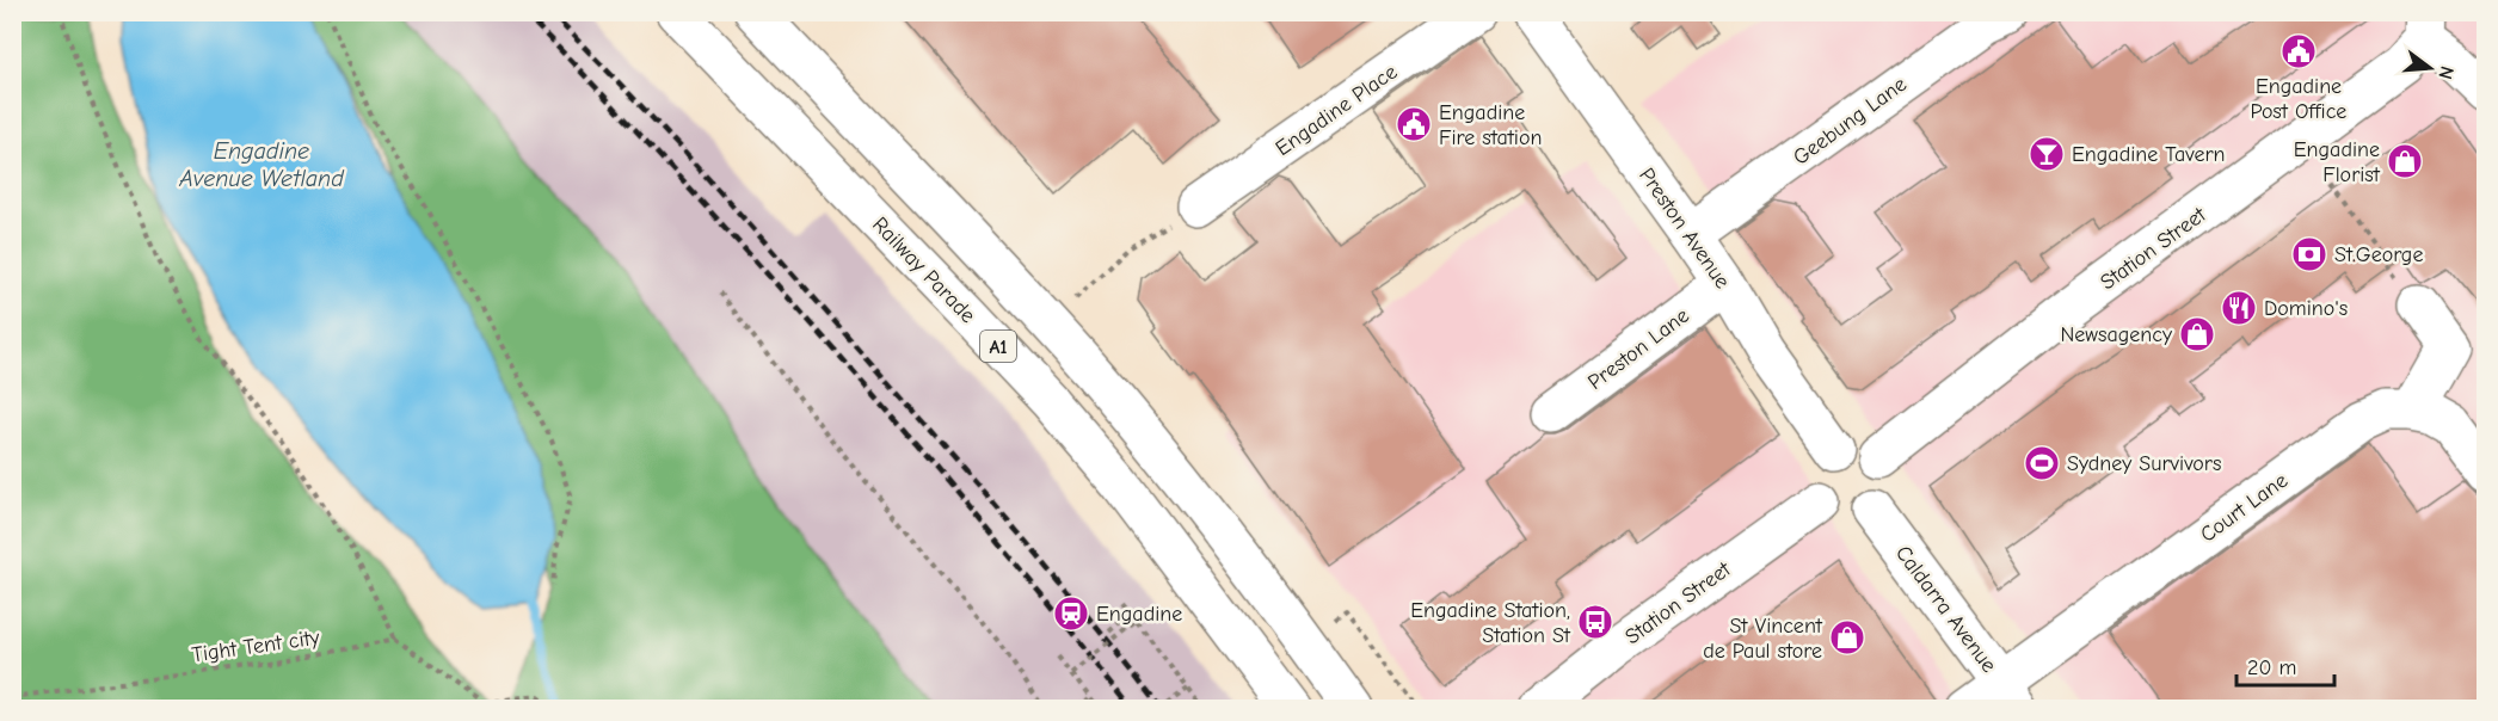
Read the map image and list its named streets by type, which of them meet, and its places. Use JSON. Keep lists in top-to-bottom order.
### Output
{
  "streets": {
    "main road": [
      "Engadine Place",
      "Geebung Lane",
      "Preston Avenue",
      "Station Street",
      "Railway Parade",
      "A1",
      "Preston Lane",
      "Court Lane",
      "Caldarra Avenue"
    ],
    "path": ["Tight Tent city"]
  },
  "crossings": [
    ["Geebung Lane", "Preston Avenue"],
    ["Preston Avenue", "Station Street"],
    ["Preston Avenue", "Preston Lane"],
    ["Preston Avenue", "Caldarra Avenue"],
    ["Station Street", "Caldarra Avenue"],
    ["Court Lane", "Caldarra Avenue"]
  ],
  "water": ["Engadine Avenue Wetland"],
  "places": {
    "public building": ["Engadine Post Office", "Engadine Fire station"],
    "bar": ["Engadine Tavern"],
    "shop": ["Engadine Florist", "Newsagency", "St Vincent de Paul store"],
    "bank": ["St.George"],
    "restaurant": ["Domino's"],
    "sports": ["Sydney Survivors"],
    "station": ["Engadine"],
    "bus stop": ["Engadine Station, Station St"]
  },
  "scale_bar": "20 m",
  "north": "right"
}
